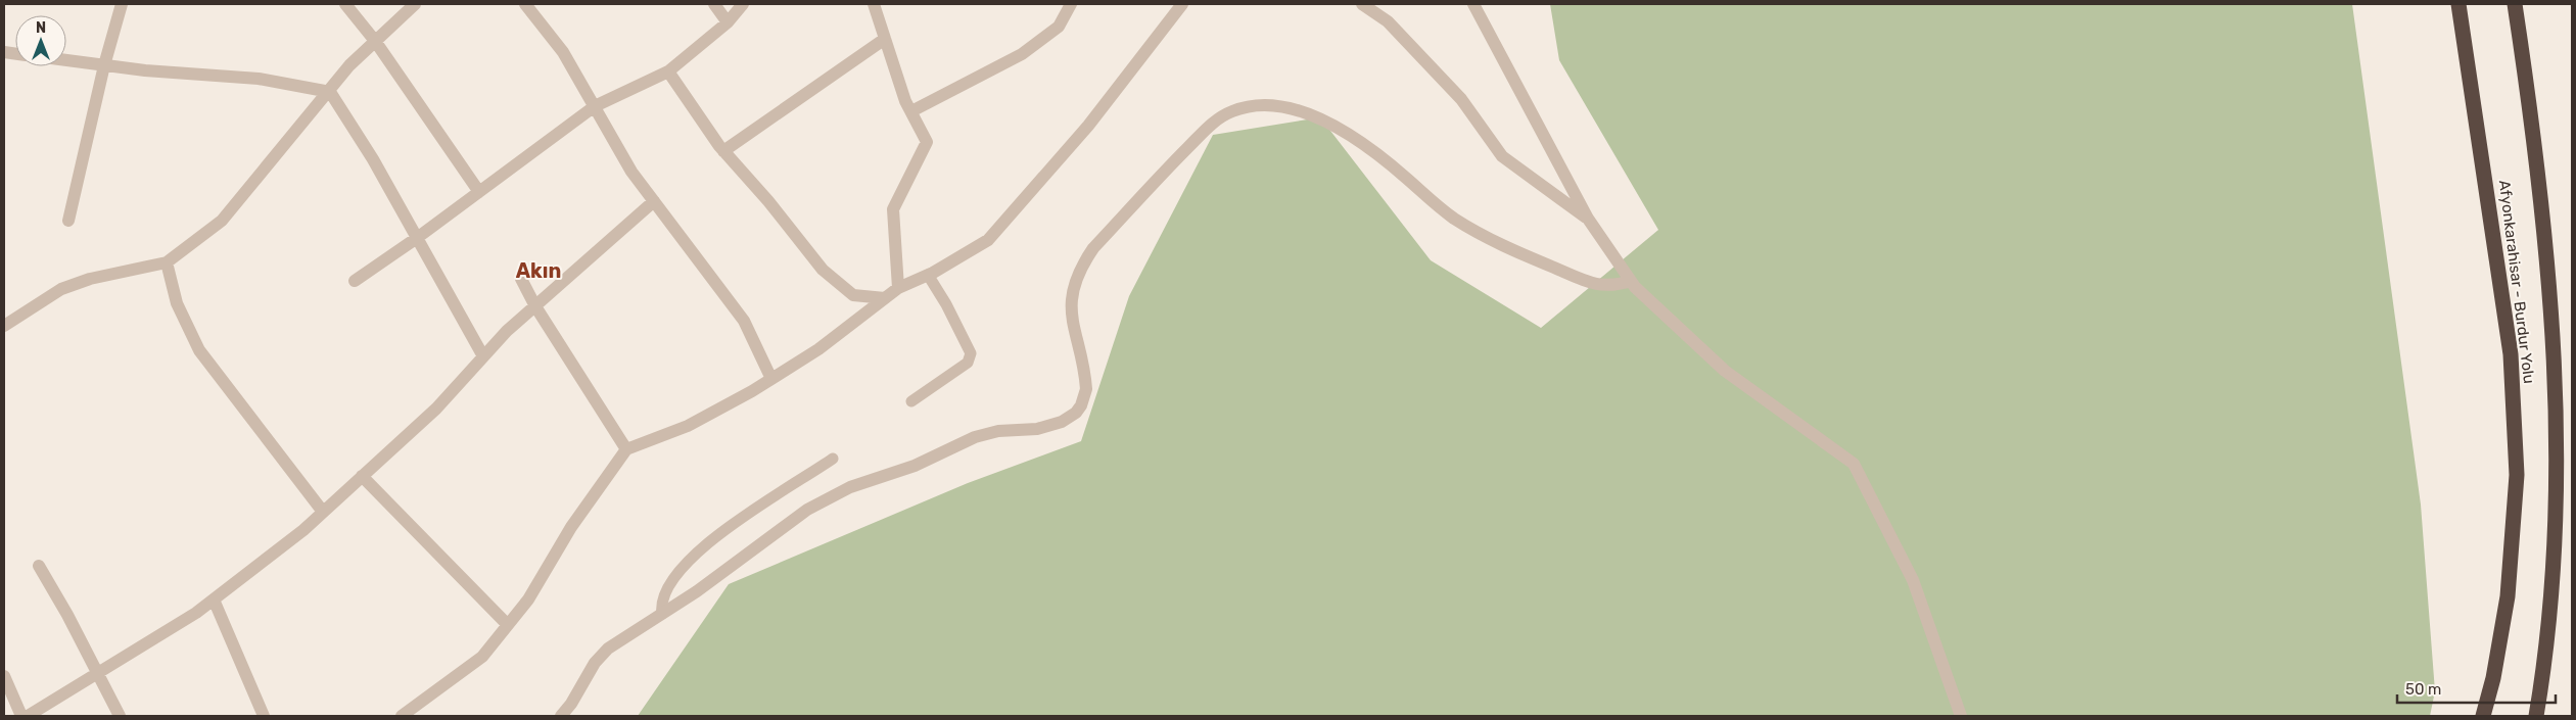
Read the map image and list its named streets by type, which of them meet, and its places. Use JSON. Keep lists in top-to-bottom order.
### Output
{
  "streets": {
    "highway": ["Afyonkarahisar - Burdur Yolu"]
  },
  "districts": ["Akın"],
  "scale_bar": "50 m",
  "north": "top"
}
